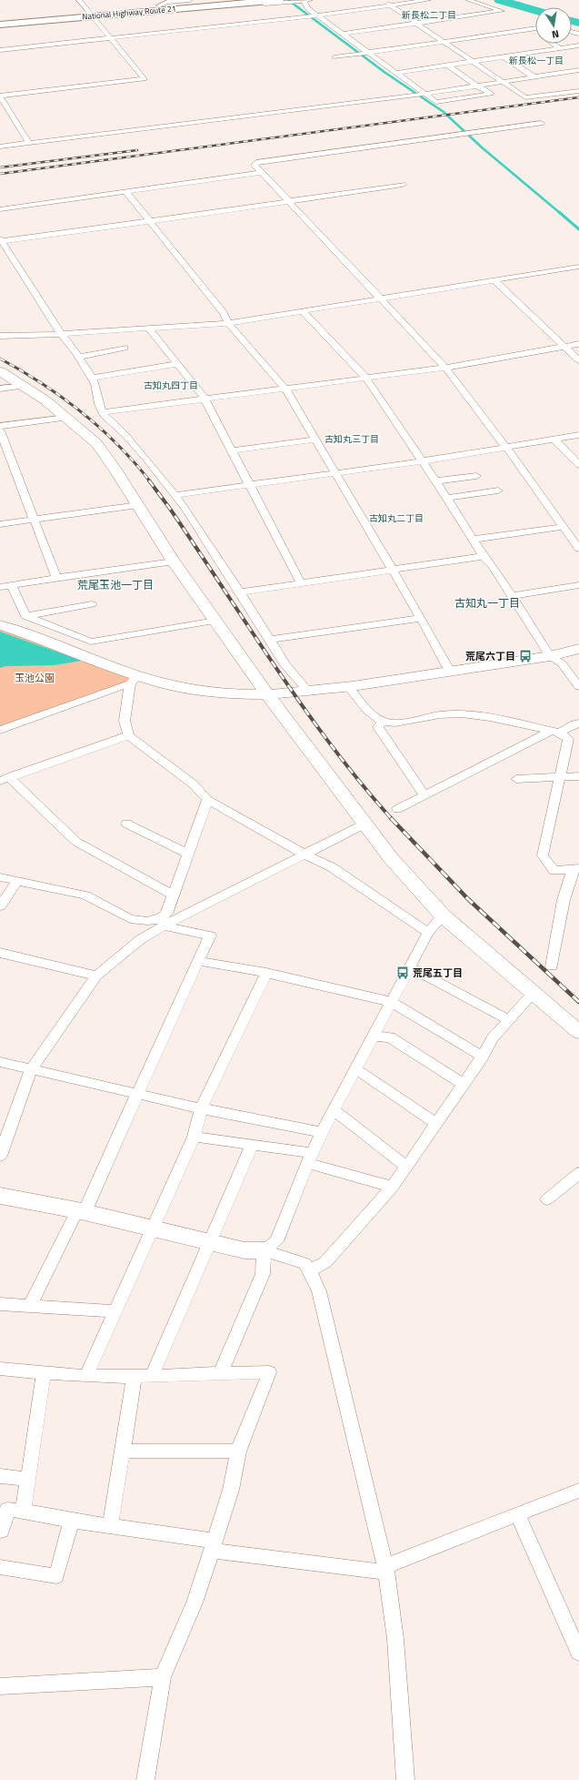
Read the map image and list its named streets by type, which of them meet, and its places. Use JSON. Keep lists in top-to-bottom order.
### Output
{
  "streets": {
    "highway": ["National Highway Route 21"]
  },
  "districts": [
    "新長松二丁目",
    "新長松一丁目",
    "古知丸四丁目",
    "古知丸三丁目",
    "古知丸二丁目",
    "荒尾玉池一丁目",
    "古知丸一丁目"
  ],
  "parks": ["玉池公園"],
  "places": {
    "bus stop": ["荒尾六丁目", "荒尾五丁目"]
  },
  "north": "bottom"
}
